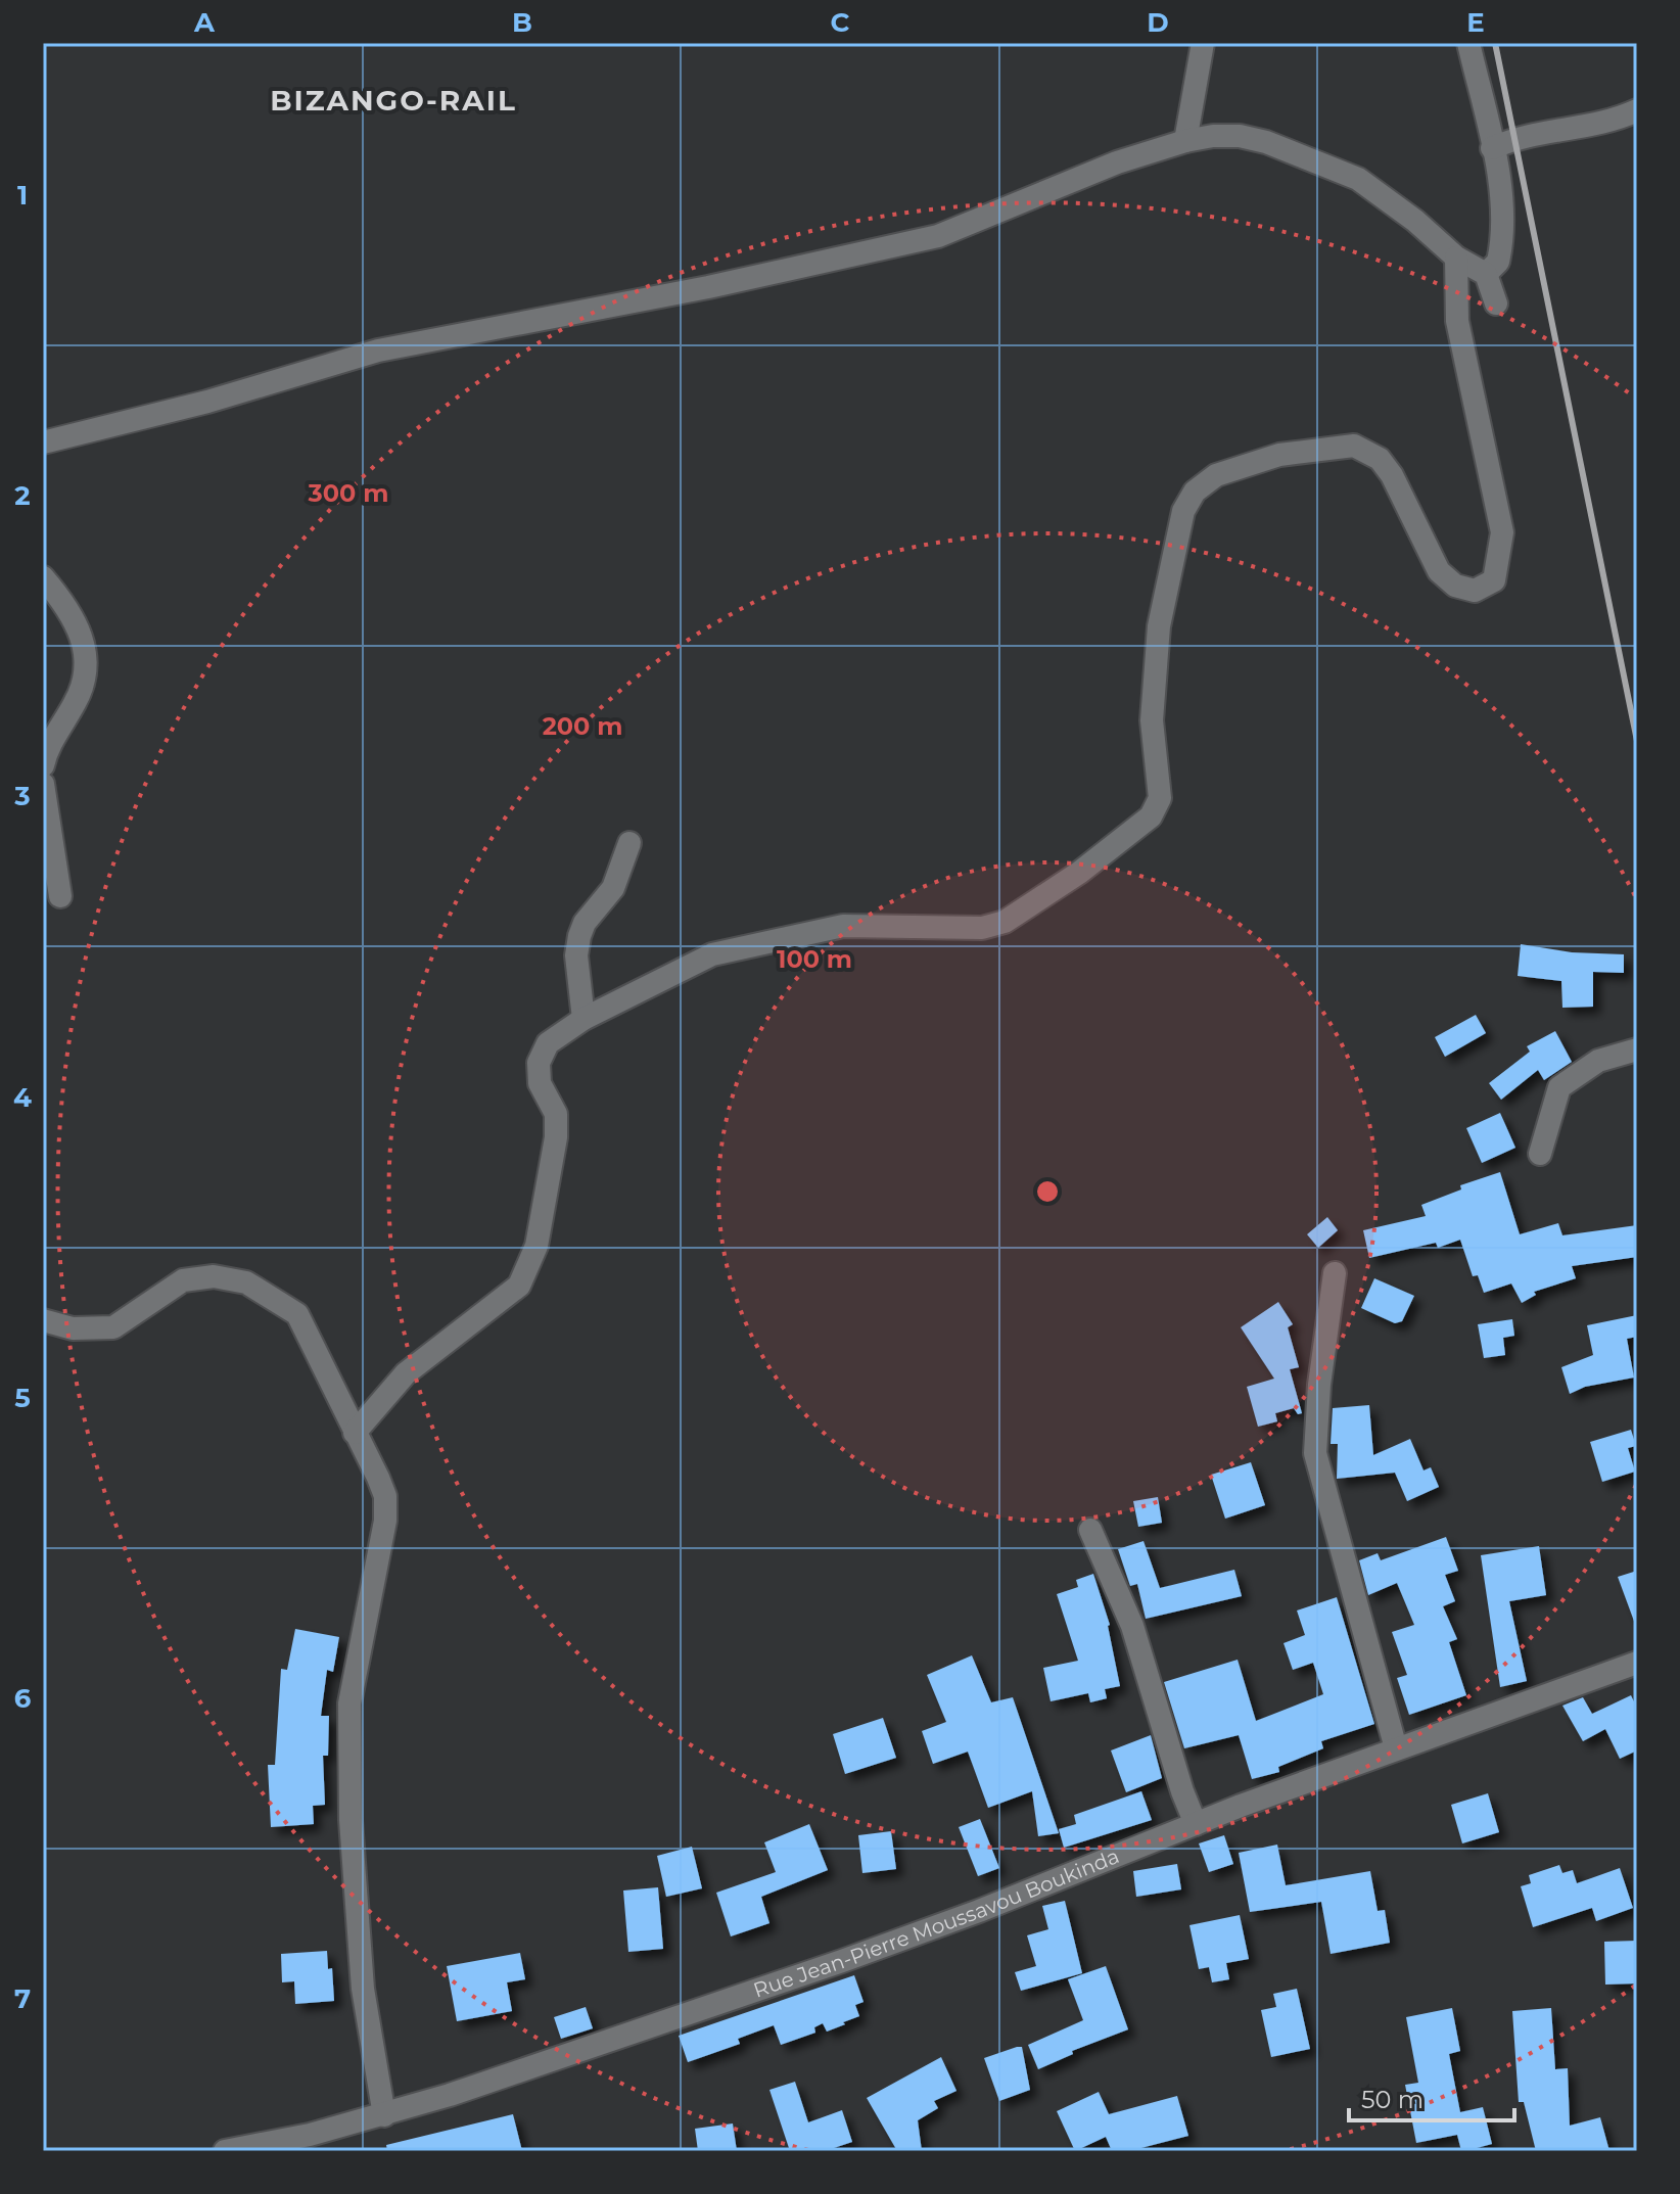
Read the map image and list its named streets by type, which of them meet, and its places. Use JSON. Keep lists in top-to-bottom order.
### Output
{
  "streets": {
    "street": ["Rue Jean-Pierre Moussavou Boukinda"]
  },
  "districts": ["BIZANGO-RAIL"],
  "scale_bar": "50 m",
  "grid": {
    "columns": [
      "A",
      "B",
      "C",
      "D",
      "E"
    ],
    "rows": [
      "1",
      "2",
      "3",
      "4",
      "5",
      "6",
      "7"
    ]
  },
  "rings": ["300 m", "200 m", "100 m"]
}
